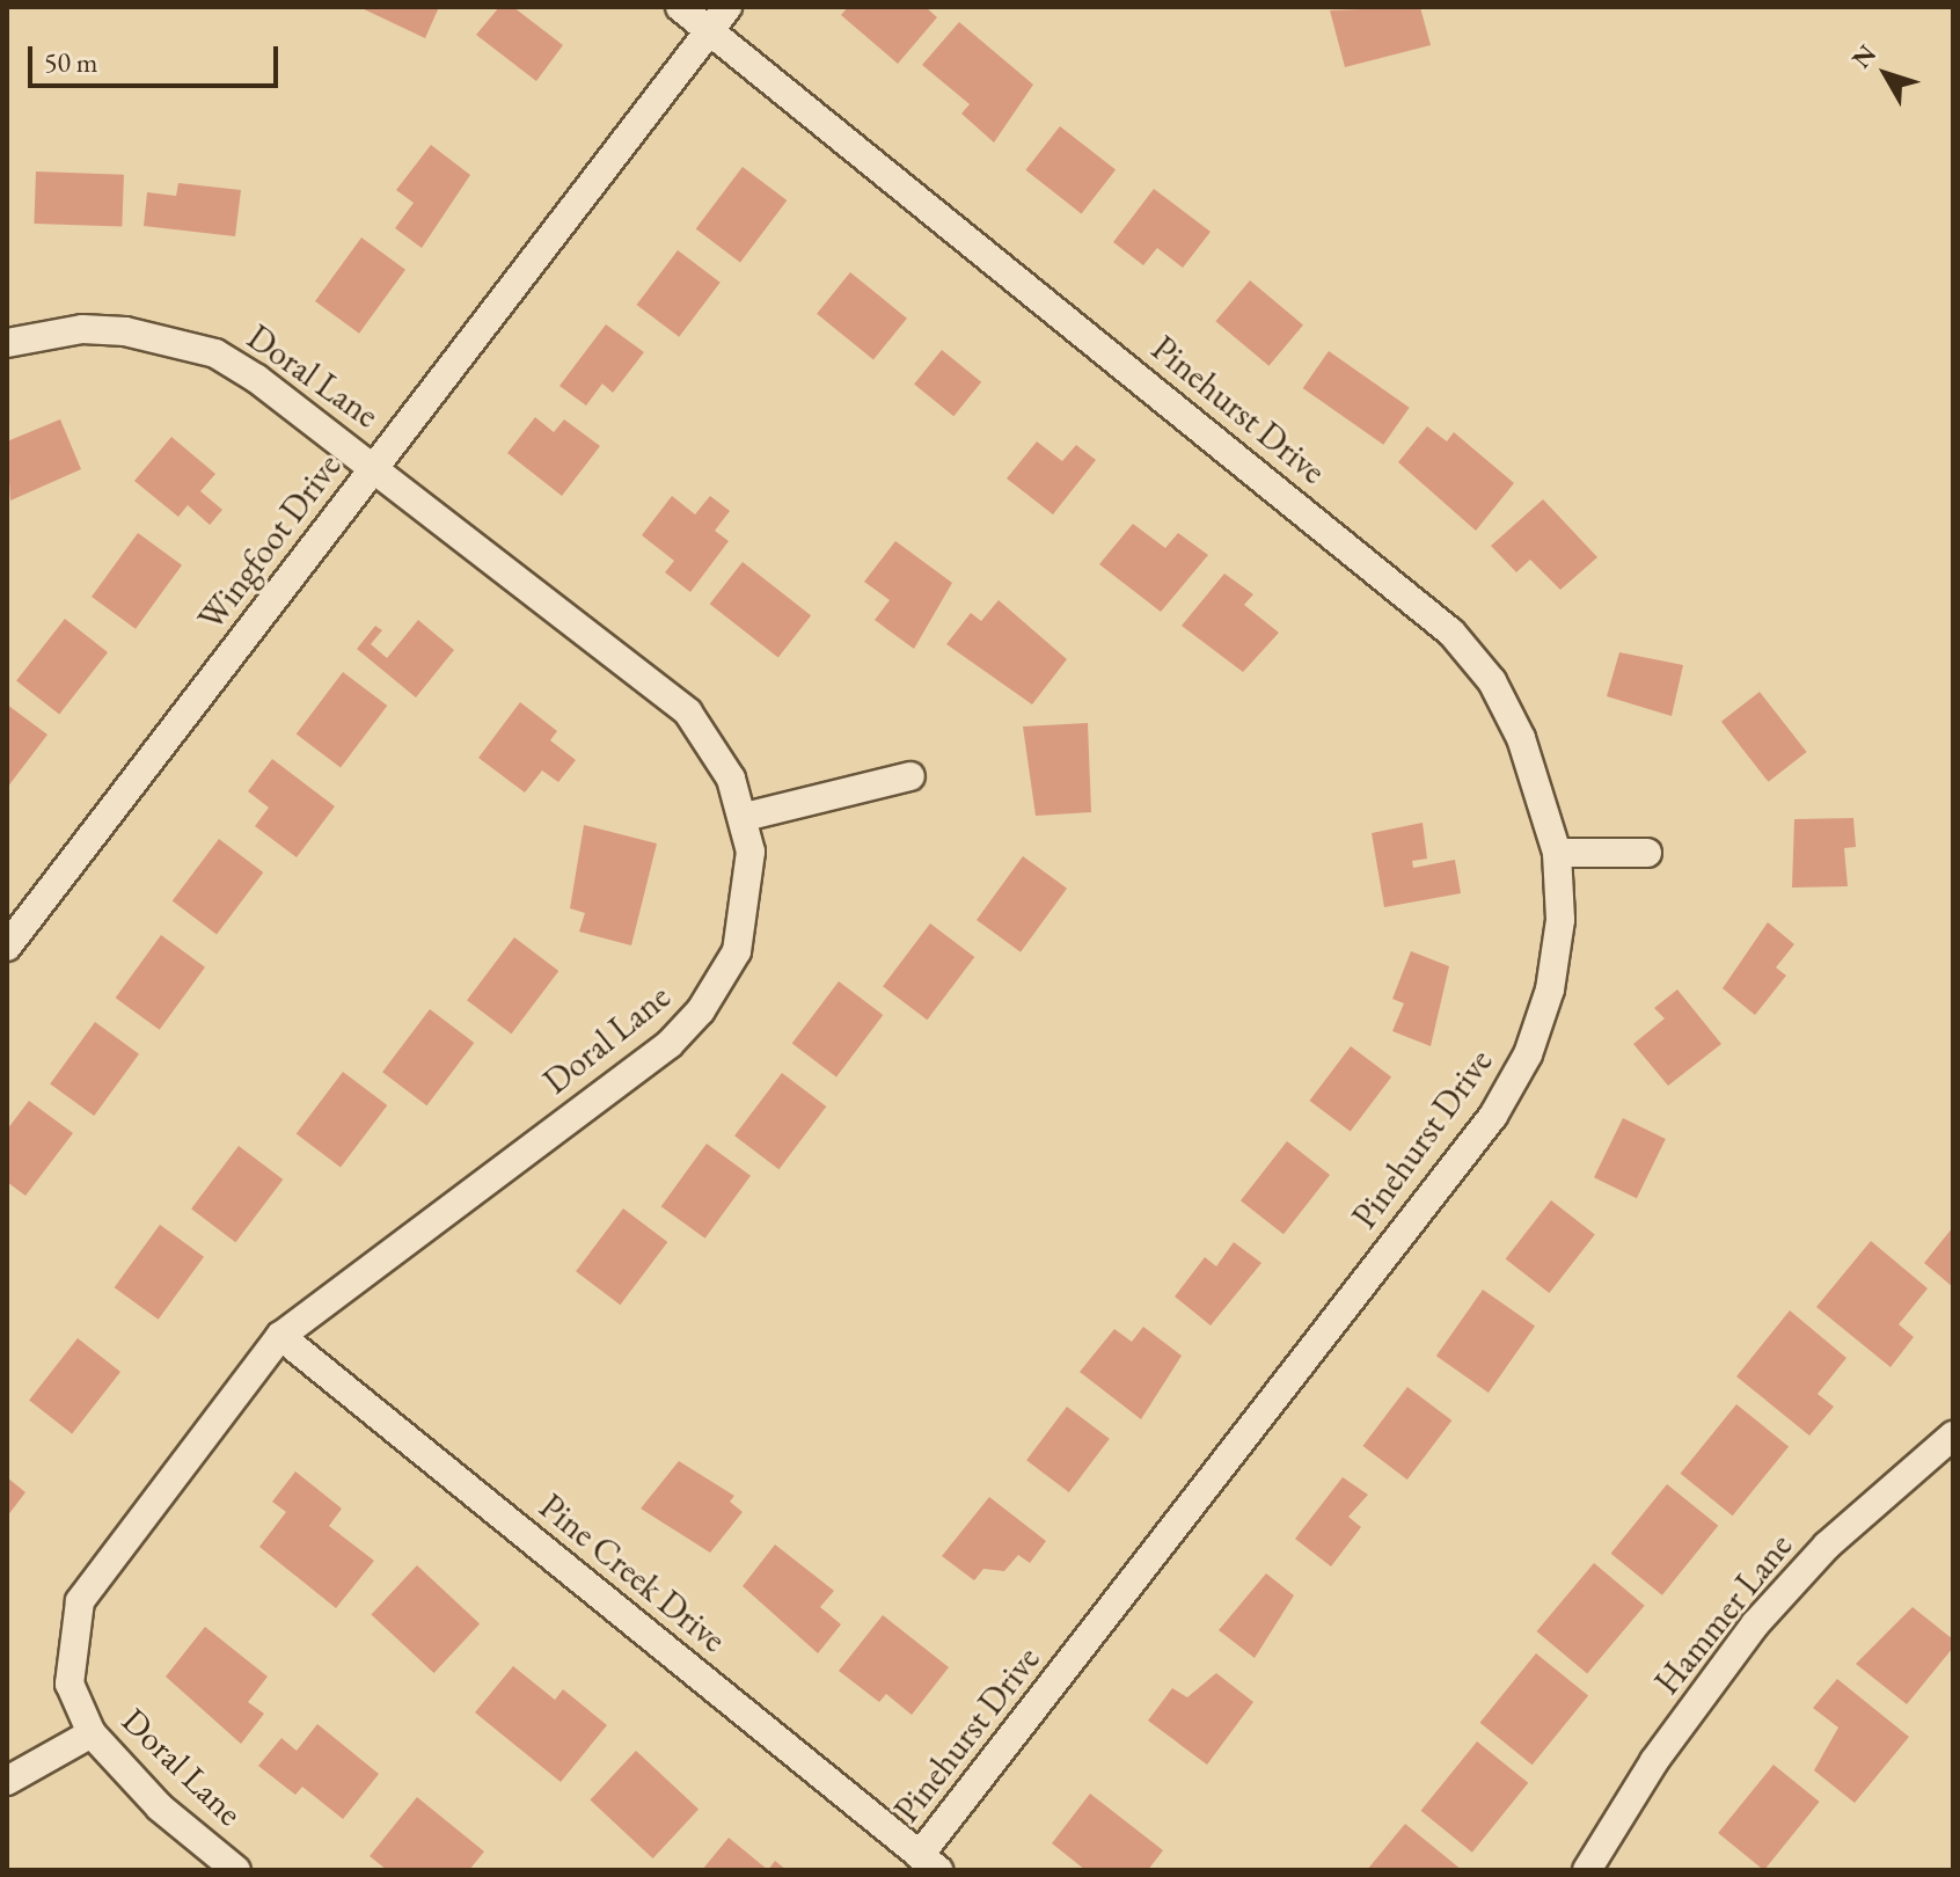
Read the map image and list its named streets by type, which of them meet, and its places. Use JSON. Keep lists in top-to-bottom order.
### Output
{
  "streets": {
    "street": [
      "Doral Lane",
      "Pinehurst Drive",
      "Wingfoot Drive",
      "Pine Creek Drive",
      "Hammer Lane"
    ]
  },
  "crossings": [
    ["Doral Lane", "Wingfoot Drive"],
    ["Doral Lane", "Pine Creek Drive"],
    ["Pinehurst Drive", "Wingfoot Drive"],
    ["Pinehurst Drive", "Pine Creek Drive"]
  ],
  "scale_bar": "50 m",
  "north": "top left"
}
